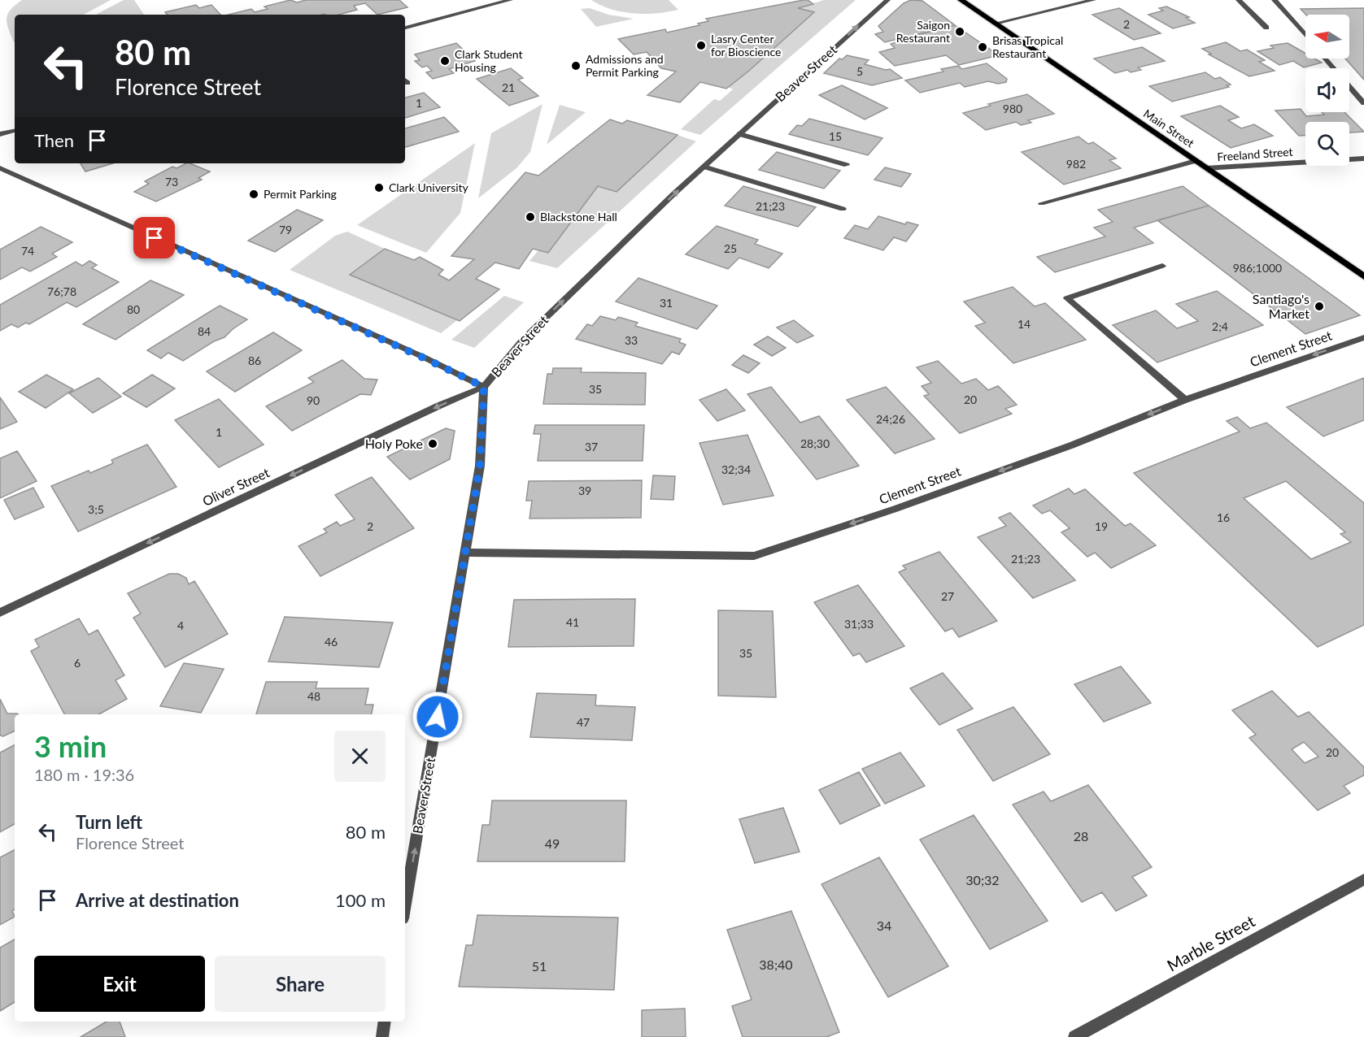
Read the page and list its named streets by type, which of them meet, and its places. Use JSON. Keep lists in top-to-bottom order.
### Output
{
  "streets": {
    "main road": ["Main Street"],
    "street": [
      "Beaver Street",
      "Freeland Street",
      "Clement Street",
      "Oliver Street",
      "Marble Street"
    ]
  },
  "crossings": [
    ["Beaver Street", "Clement Street"],
    ["Beaver Street", "Oliver Street"],
    ["Main Street", "Freeland Street"]
  ],
  "one_way": ["Beaver Street", "Clement Street", "Oliver Street"],
  "places": [
    "Saigon Restaurant",
    "Lasry Center for Bioscience",
    "Brisas Tropical Restaurant",
    "Clark Student Housing",
    "Admissions and Permit Parking",
    "Clark University",
    "Permit Parking",
    "Blackstone Hall",
    "Santiago's Market",
    "Holy Poke"
  ],
  "house_numbers": [
    "2",
    "5",
    "21",
    "1",
    "980",
    "15",
    "982",
    "73",
    "21;23",
    "79",
    "25",
    "74",
    "986;1000",
    "76;78",
    "31",
    "80",
    "14",
    "2;4",
    "84",
    "33",
    "86",
    "35",
    "20",
    "90",
    "24;26",
    "1",
    "28;30",
    "37",
    "32;34",
    "39",
    "3;5",
    "16",
    "2",
    "19",
    "21;23",
    "27",
    "41",
    "31;33",
    "4",
    "46",
    "35",
    "6",
    "48",
    "47",
    "20",
    "28",
    "49",
    "30;32",
    "34",
    "38;40",
    "51"
  ],
  "north": "left",
  "page": {
    "turn": ["80 m", "Florence Street"],
    "then": "Then",
    "heading": ["3 min", "180 m · 19:36"],
    "list": [
      {
        "name": "Turn left",
        "note": "Florence Street",
        "value": "80 m"
      },
      {
        "name": "Arrive at destination",
        "value": "100 m"
      }
    ],
    "buttons": ["Exit", "Share"]
  }
}
